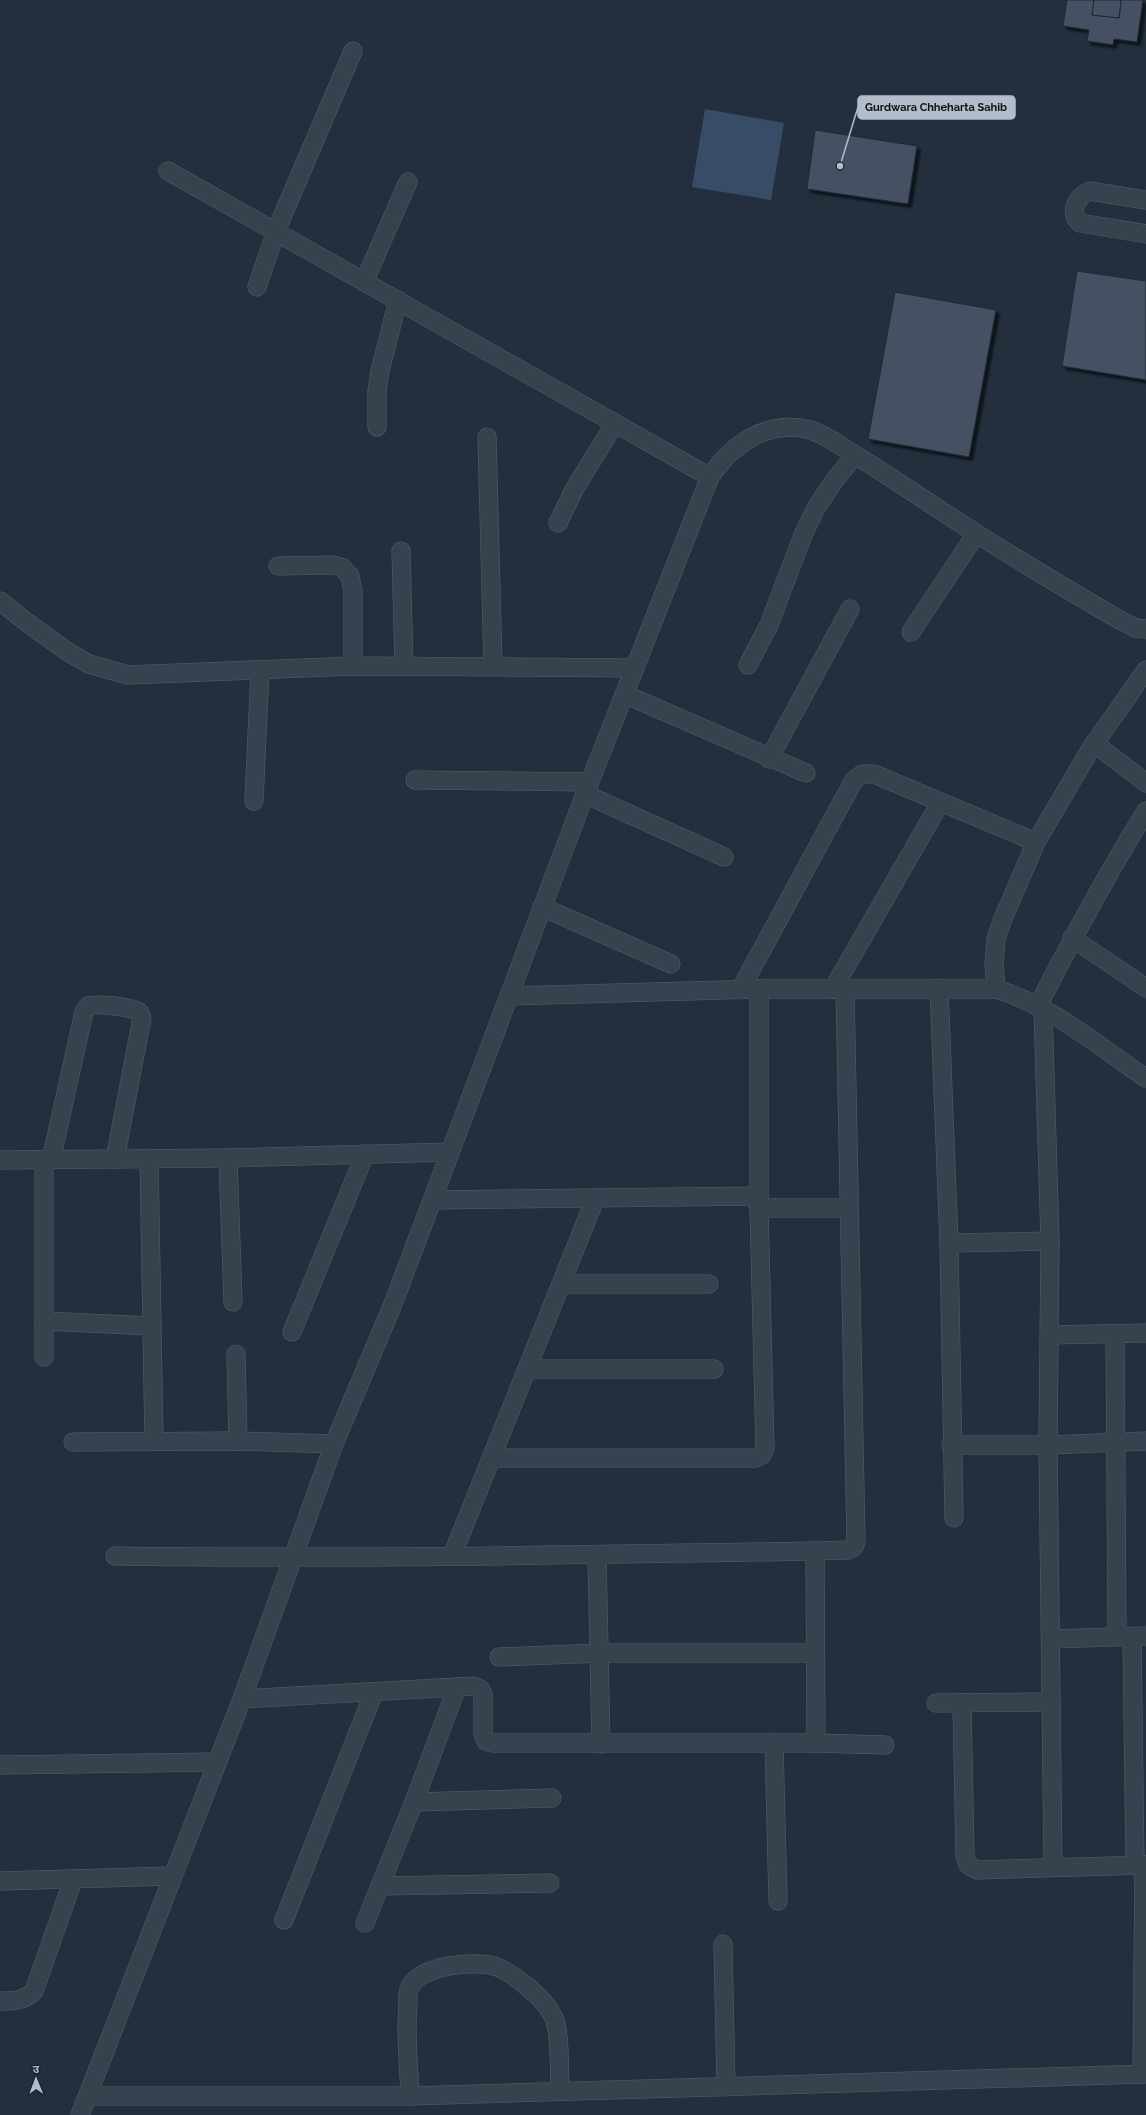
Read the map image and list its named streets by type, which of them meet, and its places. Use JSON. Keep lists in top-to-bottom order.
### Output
{
  "places": ["Gurdwara Chheharta Sahib"],
  "north": "top"
}
